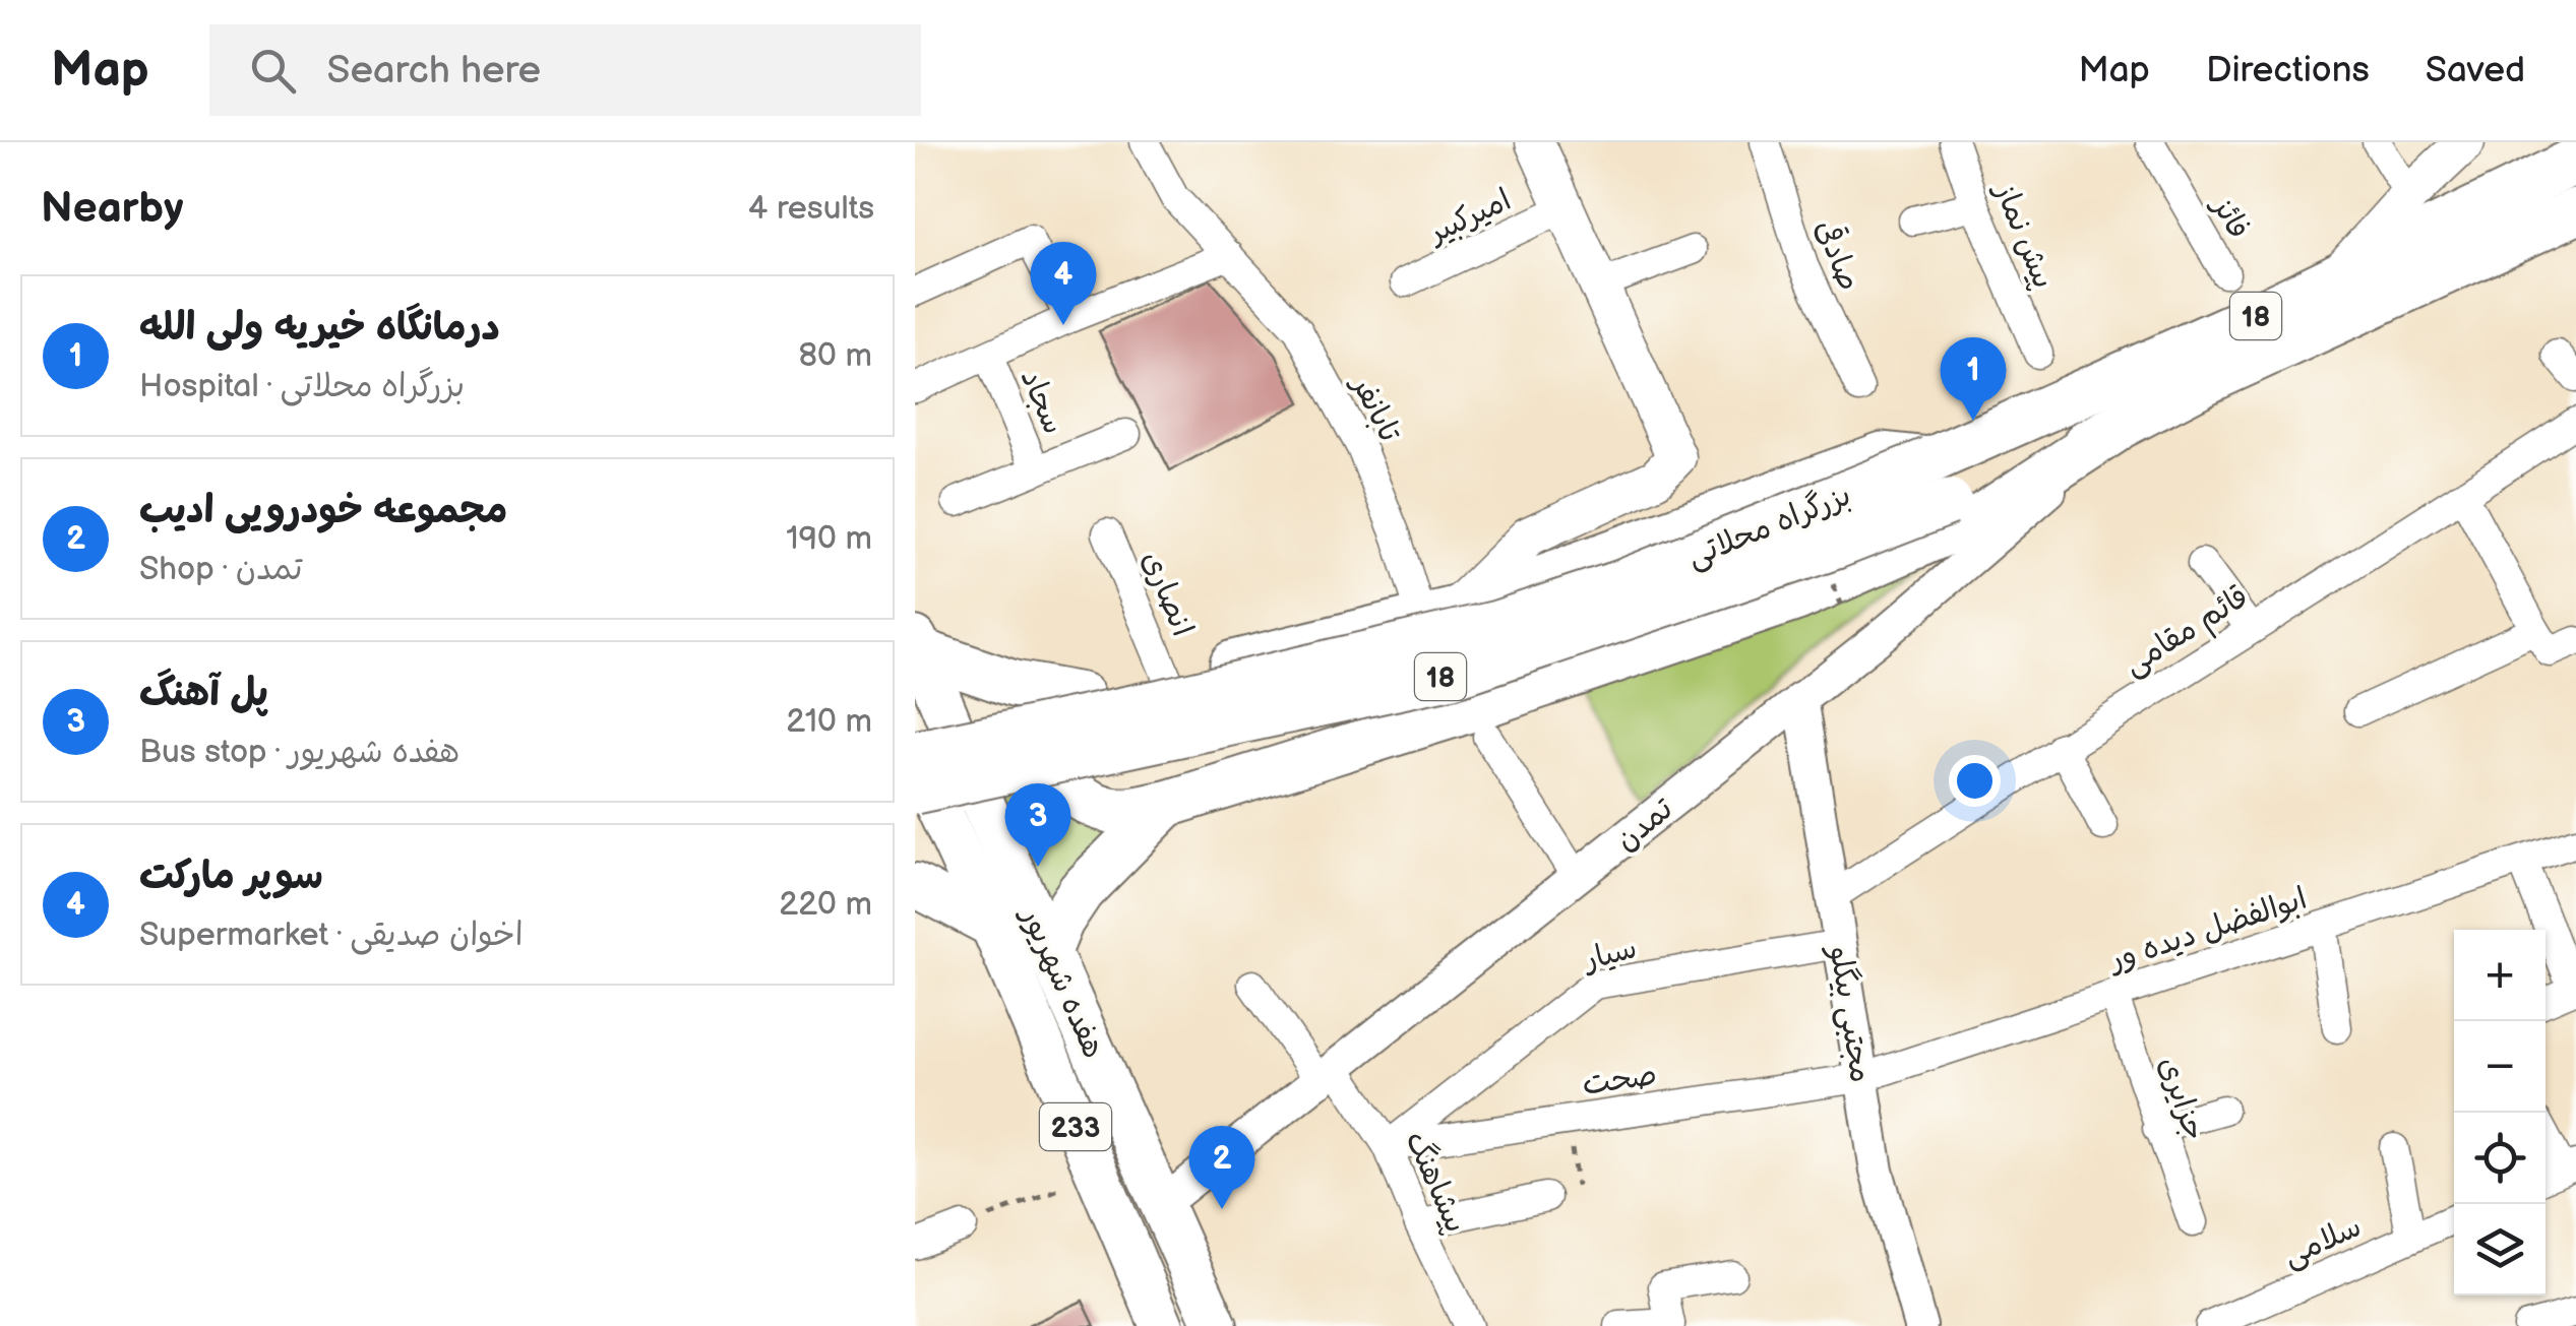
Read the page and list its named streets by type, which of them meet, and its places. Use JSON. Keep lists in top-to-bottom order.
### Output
{
  "streets": {
    "highway": ["18", "بزرگراه محلاتی"],
    "main road": ["هفده شهریور", "233"],
    "street": [
      "امیرکبیر",
      "فائز",
      "پیش نماز",
      "صادقی",
      "سجاد",
      "تابانفر",
      "انصاری",
      "قائم مقامی",
      "تمدن",
      "ابوالفضل دیده ور",
      "سیار",
      "مجتبی بیگلو",
      "صحت",
      "جزایری",
      "پیشاهنگ",
      "سلامی"
    ]
  },
  "crossings": [
    ["بزرگراه محلاتی", "تمدن"],
    ["بزرگراه محلاتی", "هفده شهریور"],
    ["قائم مقامی", "مجتبی بیگلو"],
    ["تمدن", "هفده شهریور"],
    ["تمدن", "مجتبی بیگلو"],
    ["تمدن", "پیشاهنگ"],
    ["ابوالفضل دیده ور", "مجتبی بیگلو"],
    ["ابوالفضل دیده ور", "صحت"],
    ["ابوالفضل دیده ور", "جزایری"],
    ["سیار", "مجتبی بیگلو"],
    ["سیار", "صحت"],
    ["سیار", "پیشاهنگ"],
    ["مجتبی بیگلو", "صحت"],
    ["صحت", "پیشاهنگ"]
  ],
  "page": {
    "header": "Map",
    "search": "Search here",
    "nav": ["Map", "Directions", "Saved"],
    "heading": ["Nearby", "4 results"],
    "pins": [
      "4",
      "1",
      "3",
      "2"
    ],
    "list": [
      {
        "mark": "1",
        "name": "درمانگاه خیریه ولی الله",
        "note": "Hospital · بزرگراه محلاتی",
        "value": "80 m"
      },
      {
        "mark": "2",
        "name": "مجموعه خودرویی ادیب",
        "note": "Shop · تمدن",
        "value": "190 m"
      },
      {
        "mark": "3",
        "name": "پل آهنگ",
        "note": "Bus stop · هفده شهریور",
        "value": "210 m"
      },
      {
        "mark": "4",
        "name": "سوپر مارکت",
        "note": "Supermarket · اخوان صدیقی",
        "value": "220 m"
      }
    ],
    "map_buttons": ["+", "−"]
  }
}
